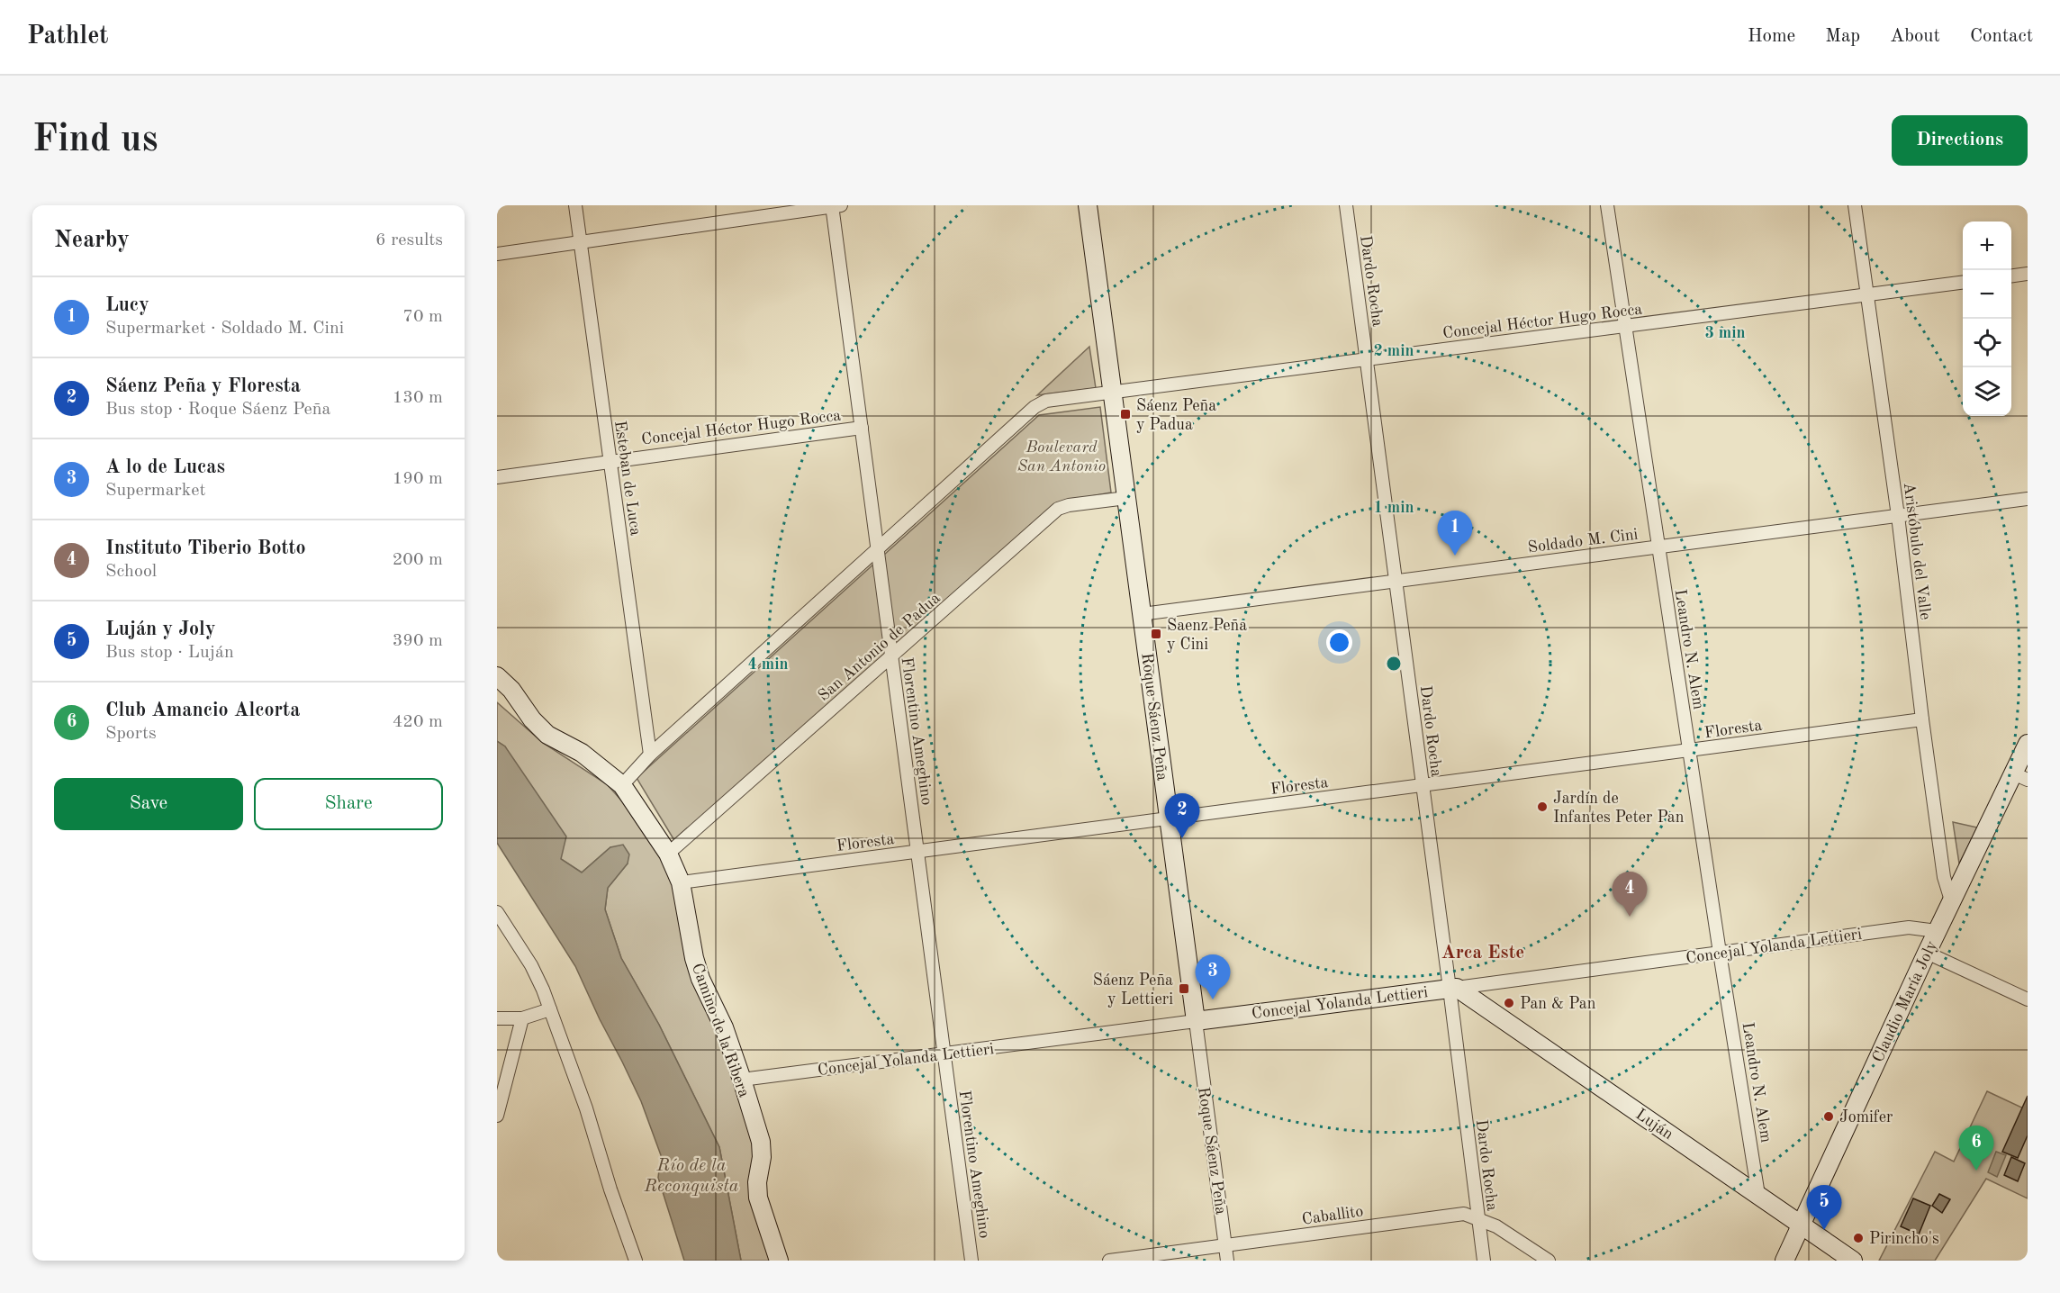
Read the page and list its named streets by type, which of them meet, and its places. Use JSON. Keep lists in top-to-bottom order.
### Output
{
  "streets": {
    "street": [
      "Dardo Rocha",
      "Concejal Héctor Hugo Rocca",
      "Esteban de Luca",
      "Soldado M. Cini",
      "Aristóbulo del Valle",
      "San Antonio de Padua",
      "Leandro N. Alem",
      "Roque Sáenz Peña",
      "Floresta",
      "Florentino Ameghino",
      "Concejal Yolanda Lettieri",
      "Claudio María Joly",
      "Camino de la Ribera",
      "Luján",
      "Caballito"
    ]
  },
  "crossings": [
    ["Dardo Rocha", "Concejal Héctor Hugo Rocca"],
    ["Dardo Rocha", "Soldado M. Cini"],
    ["Dardo Rocha", "Floresta"],
    ["Dardo Rocha", "Concejal Yolanda Lettieri"],
    ["Dardo Rocha", "Luján"],
    ["Dardo Rocha", "Caballito"],
    ["Concejal Héctor Hugo Rocca", "Esteban de Luca"],
    ["Concejal Héctor Hugo Rocca", "Aristóbulo del Valle"],
    ["Concejal Héctor Hugo Rocca", "Leandro N. Alem"],
    ["Concejal Héctor Hugo Rocca", "Roque Sáenz Peña"],
    ["Concejal Héctor Hugo Rocca", "Florentino Ameghino"],
    ["Soldado M. Cini", "Aristóbulo del Valle"],
    ["Soldado M. Cini", "Leandro N. Alem"],
    ["Soldado M. Cini", "Roque Sáenz Peña"],
    ["Aristóbulo del Valle", "Floresta"],
    ["Aristóbulo del Valle", "Claudio María Joly"],
    ["San Antonio de Padua", "Roque Sáenz Peña"],
    ["San Antonio de Padua", "Florentino Ameghino"],
    ["San Antonio de Padua", "Camino de la Ribera"],
    ["Leandro N. Alem", "Floresta"],
    ["Leandro N. Alem", "Concejal Yolanda Lettieri"],
    ["Leandro N. Alem", "Luján"],
    ["Roque Sáenz Peña", "Floresta"],
    ["Roque Sáenz Peña", "Concejal Yolanda Lettieri"],
    ["Roque Sáenz Peña", "Caballito"],
    ["Floresta", "Florentino Ameghino"],
    ["Floresta", "Camino de la Ribera"],
    ["Florentino Ameghino", "Concejal Yolanda Lettieri"],
    ["Concejal Yolanda Lettieri", "Claudio María Joly"],
    ["Concejal Yolanda Lettieri", "Camino de la Ribera"],
    ["Concejal Yolanda Lettieri", "Luján"],
    ["Claudio María Joly", "Luján"]
  ],
  "districts": ["Arca Este"],
  "water": ["Río de la Reconquista"],
  "parks": ["Boulevard San Antonio"],
  "places": {
    "transit": ["Sáenz Peña y Padua", "Saenz Peña y Cini", "Sáenz Peña y Lettieri"],
    "other": [
      "Jardín de Infantes Peter Pan",
      "Pan & Pan",
      "Jomifer",
      "Pirincho's"
    ]
  },
  "page": {
    "header": "Pathlet",
    "nav": [
      "Home",
      "Map",
      "About",
      "Contact"
    ],
    "buttons": [
      "Directions",
      ["Save", "Share"]
    ],
    "title": "Find us",
    "heading": ["Nearby", "6 results"],
    "map_buttons": ["+", "−"],
    "list": [
      {
        "mark": "1",
        "name": "Lucy",
        "note": "Supermarket · Soldado M. Cini",
        "value": "70 m"
      },
      {
        "mark": "2",
        "name": "Sáenz Peña y Floresta",
        "note": "Bus stop · Roque Sáenz Peña",
        "value": "130 m"
      },
      {
        "mark": "3",
        "name": "A lo de Lucas",
        "note": "Supermarket",
        "value": "190 m"
      },
      {
        "mark": "4",
        "name": "Instituto Tiberio Botto",
        "note": "School",
        "value": "200 m"
      },
      {
        "mark": "5",
        "name": "Luján y Joly",
        "note": "Bus stop · Luján",
        "value": "390 m"
      },
      {
        "mark": "6",
        "name": "Club Amancio Alcorta",
        "note": "Sports",
        "value": "420 m"
      }
    ],
    "pins": [
      "1",
      "2",
      "4",
      "3",
      "6",
      "5"
    ]
  },
  "rings": [
    "3 min",
    "2 min",
    "1 min",
    "4 min"
  ]
}
